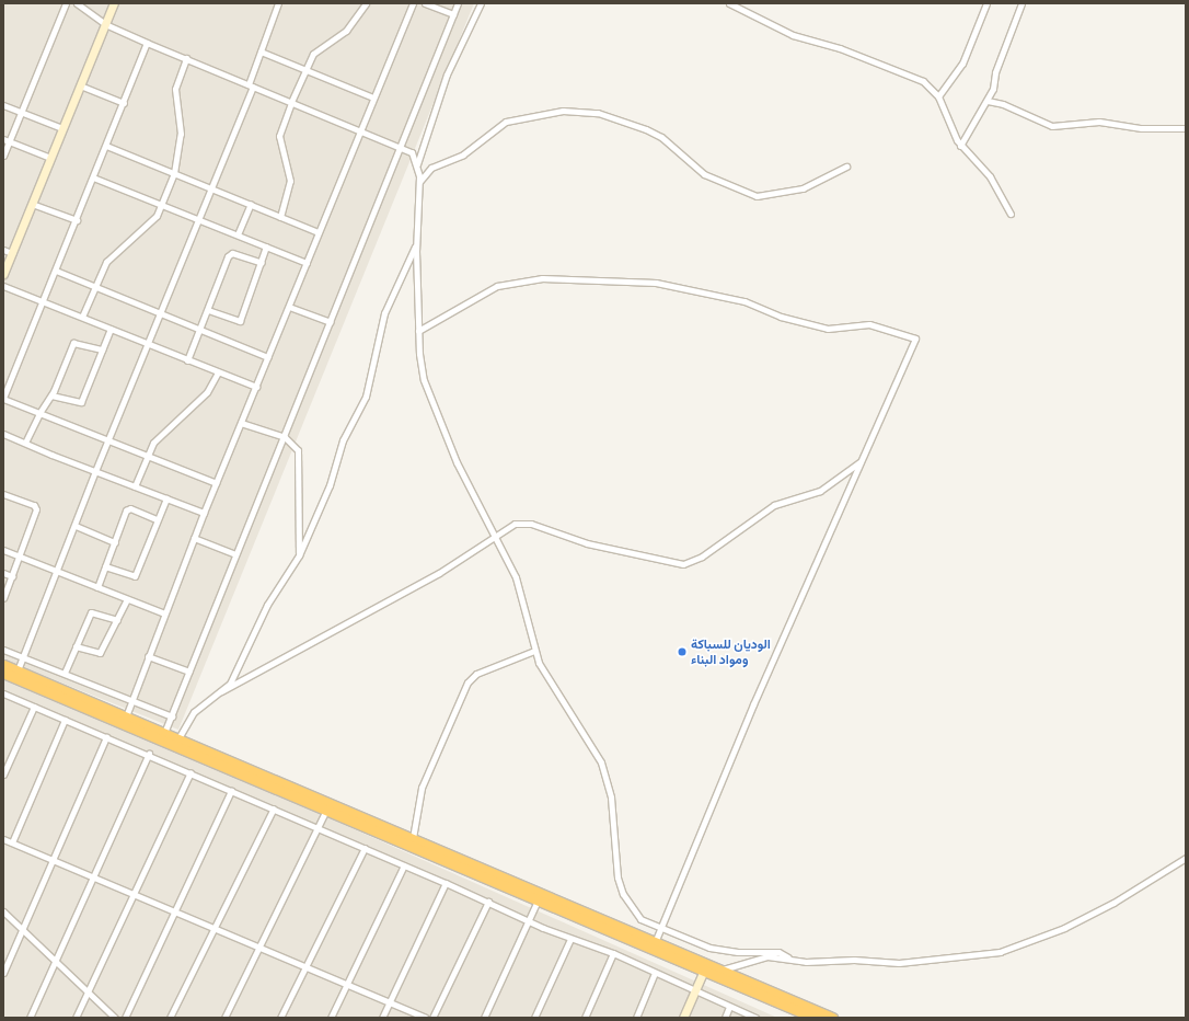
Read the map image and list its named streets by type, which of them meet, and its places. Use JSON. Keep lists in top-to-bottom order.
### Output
{
  "places": ["الوديان للسباكة ومواد البناء"]
}
